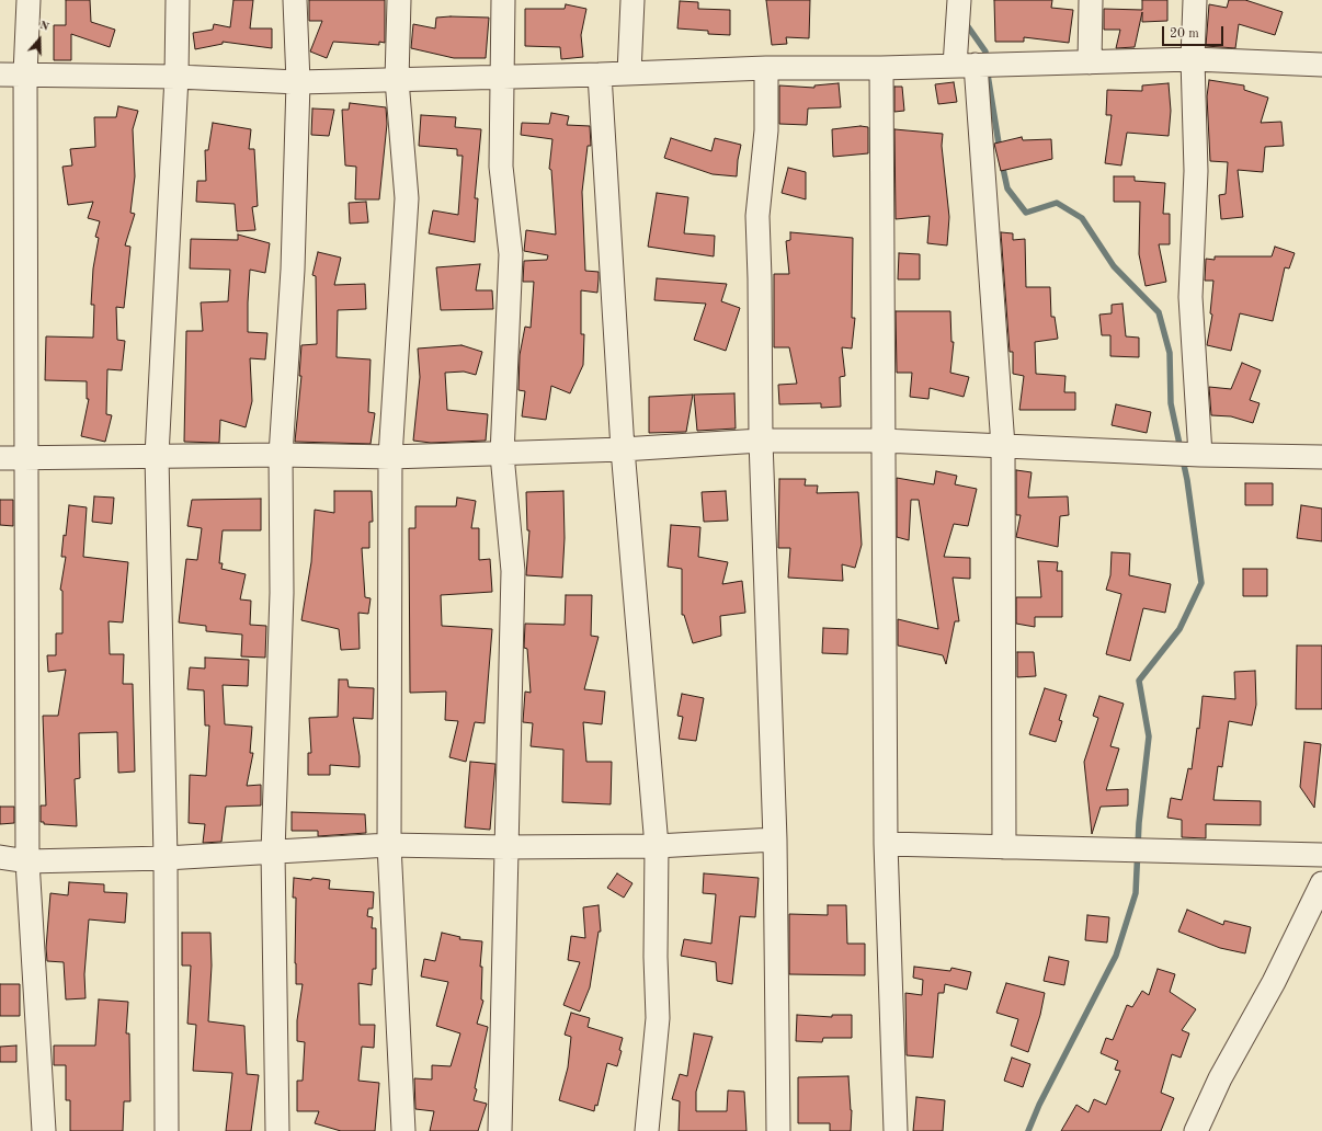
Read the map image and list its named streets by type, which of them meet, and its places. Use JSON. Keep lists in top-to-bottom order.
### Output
{
  "scale_bar": "20 m",
  "north": "top"
}
